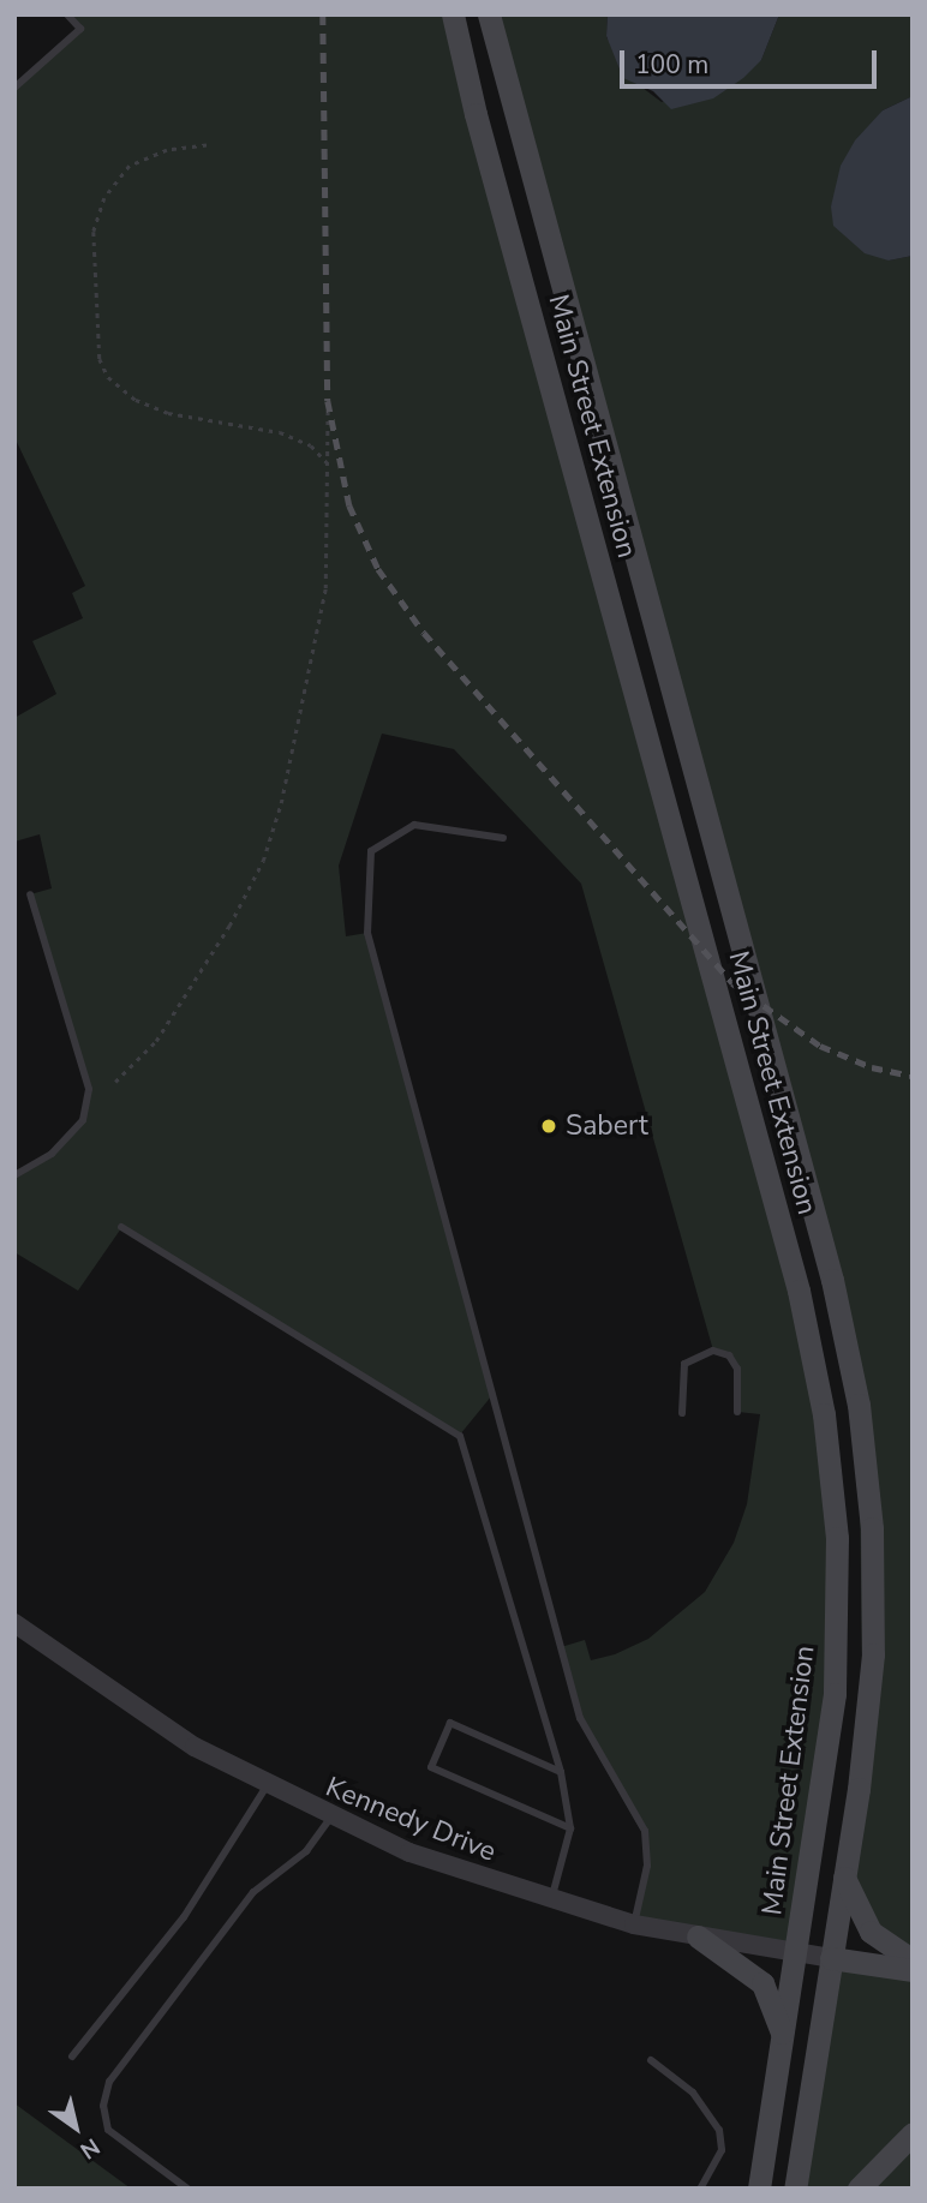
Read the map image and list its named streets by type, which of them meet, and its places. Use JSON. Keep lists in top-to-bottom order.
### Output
{
  "streets": {
    "main road": ["Main Street Extension"],
    "street": ["Kennedy Drive"]
  },
  "crossings": [
    ["Main Street Extension", "Kennedy Drive"]
  ],
  "places": ["Sabert"],
  "scale_bar": "100 m",
  "north": "bottom right"
}
